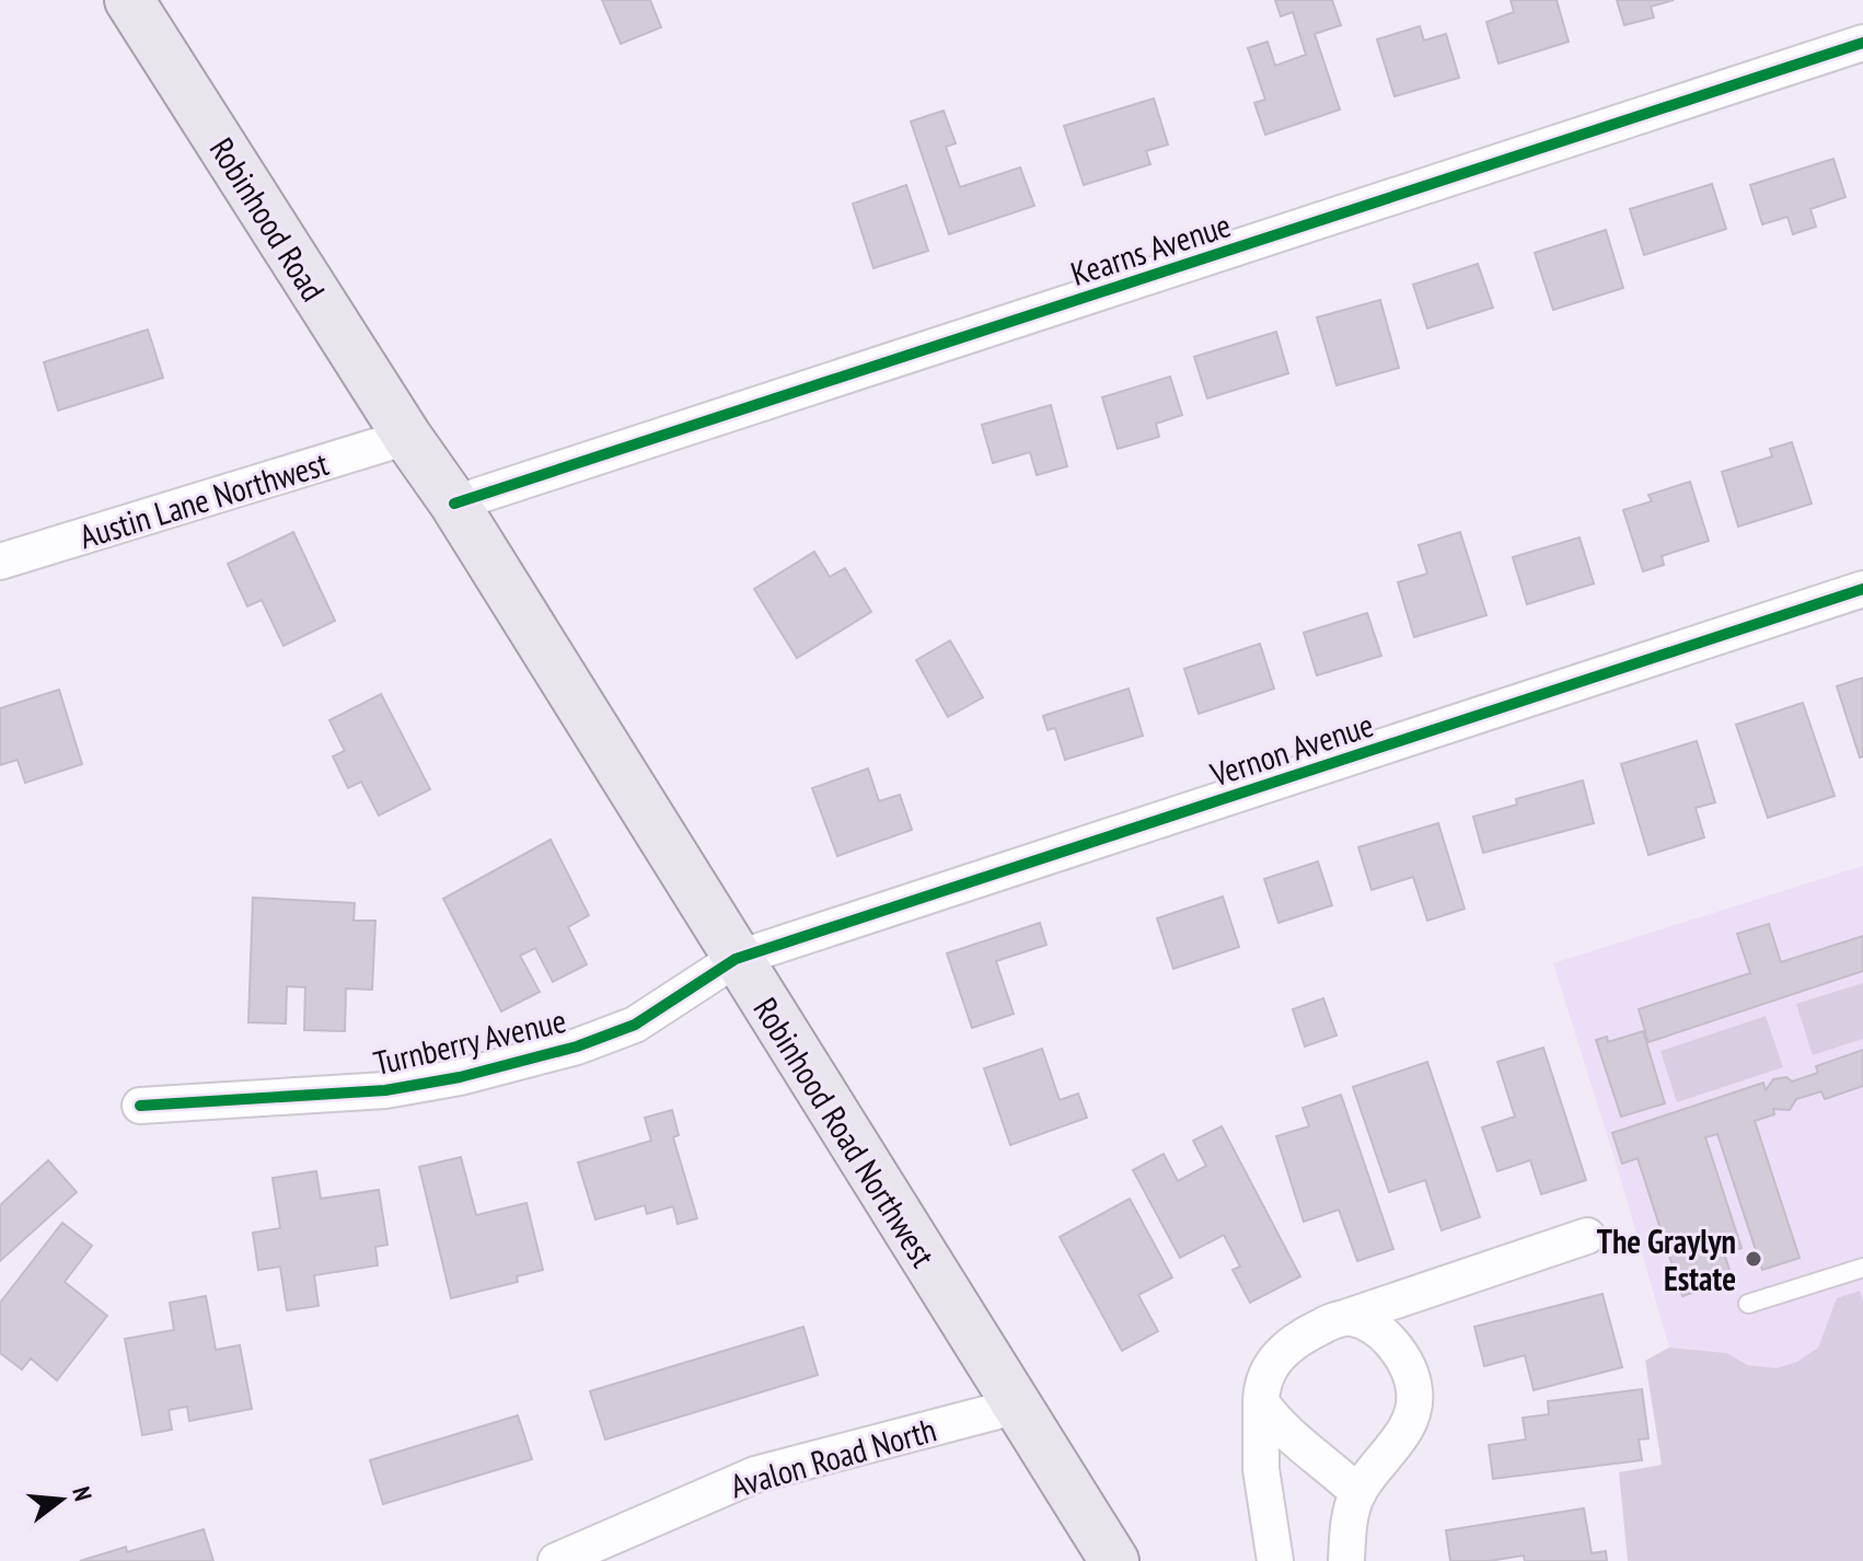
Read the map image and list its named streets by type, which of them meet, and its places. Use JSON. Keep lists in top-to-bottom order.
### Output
{
  "streets": {
    "main road": ["Robinhood Road", "Robinhood Road Northwest"],
    "street": [
      "Kearns Avenue",
      "Austin Lane Northwest",
      "Vernon Avenue",
      "Turnberry Avenue",
      "Avalon Road North"
    ]
  },
  "crossings": [
    ["Robinhood Road", "Austin Lane Northwest"],
    ["Robinhood Road", "Robinhood Road Northwest"],
    ["Kearns Avenue", "Robinhood Road Northwest"],
    ["Austin Lane Northwest", "Robinhood Road Northwest"],
    ["Vernon Avenue", "Turnberry Avenue"],
    ["Vernon Avenue", "Robinhood Road Northwest"],
    ["Turnberry Avenue", "Robinhood Road Northwest"],
    ["Robinhood Road Northwest", "Avalon Road North"]
  ],
  "places": ["The Graylyn Estate"],
  "north": "right"
}
